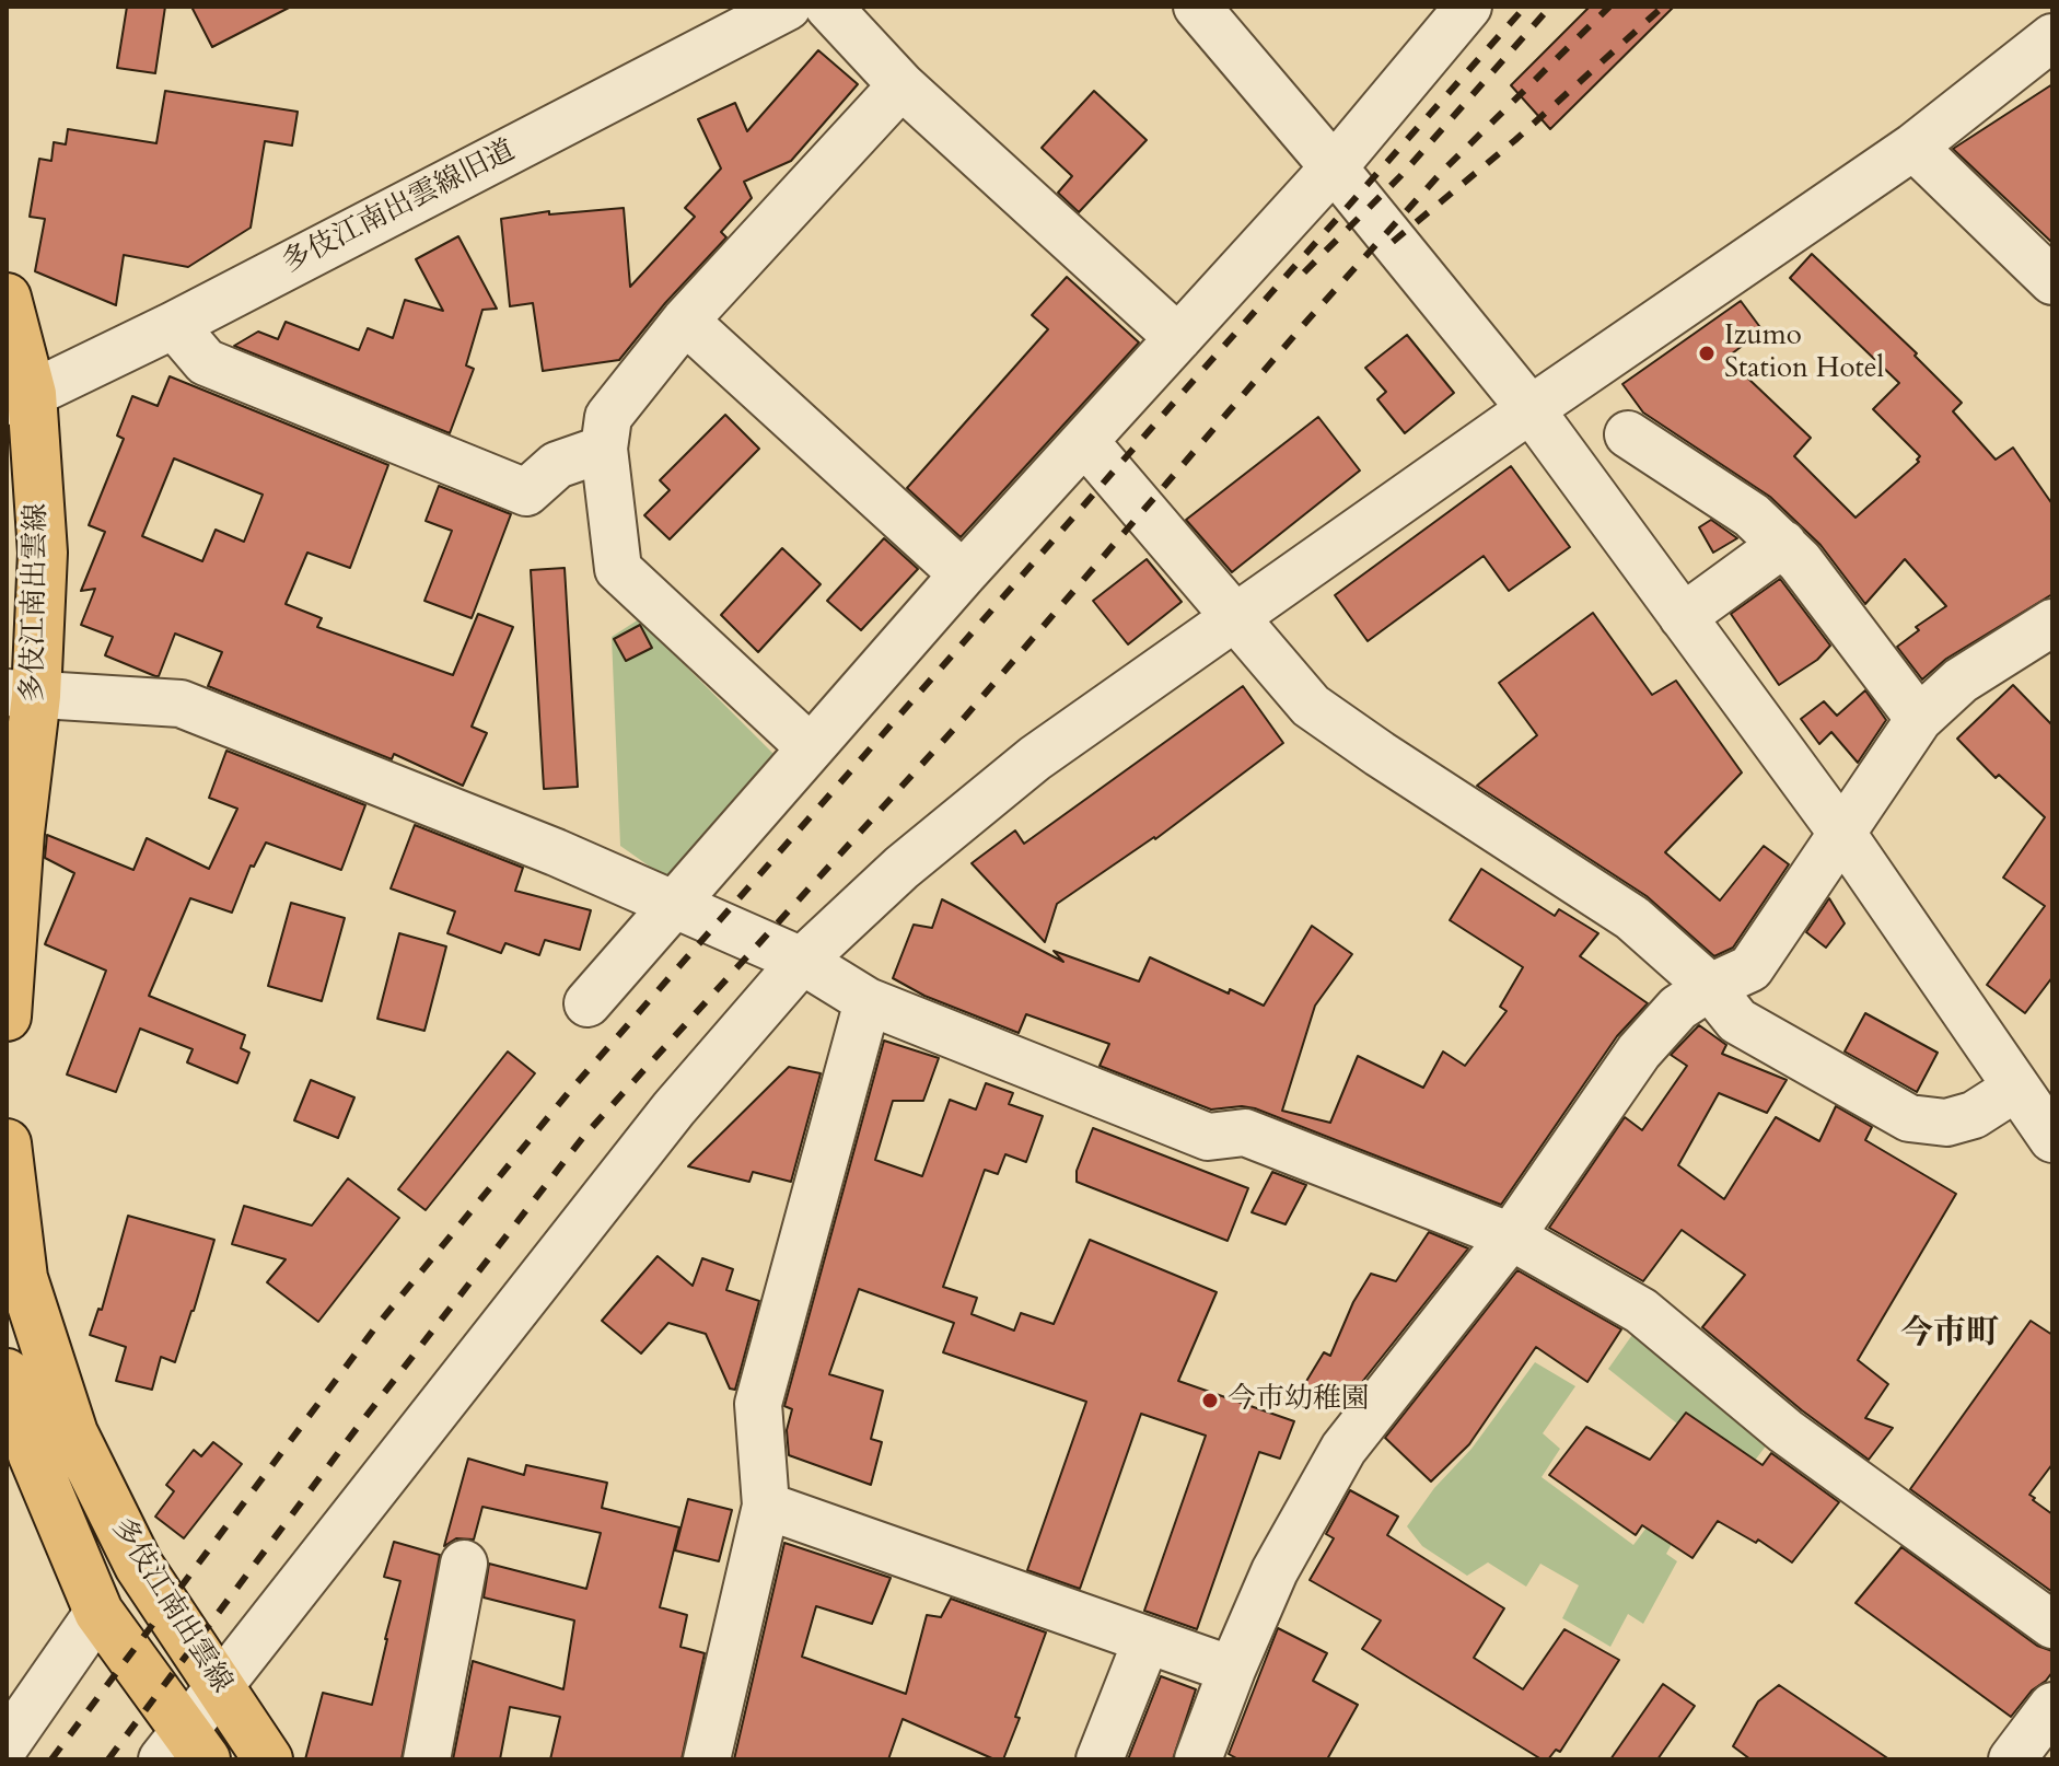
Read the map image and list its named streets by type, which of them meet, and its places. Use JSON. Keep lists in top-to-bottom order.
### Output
{
  "streets": {
    "main road": ["多伎江南出雲線"],
    "street": ["多伎江南出雲線旧道"]
  },
  "crossings": [
    ["多伎江南出雲線旧道", "多伎江南出雲線"]
  ],
  "districts": ["今市町"],
  "places": ["Izumo Station Hotel", "今市幼稚園"]
}
